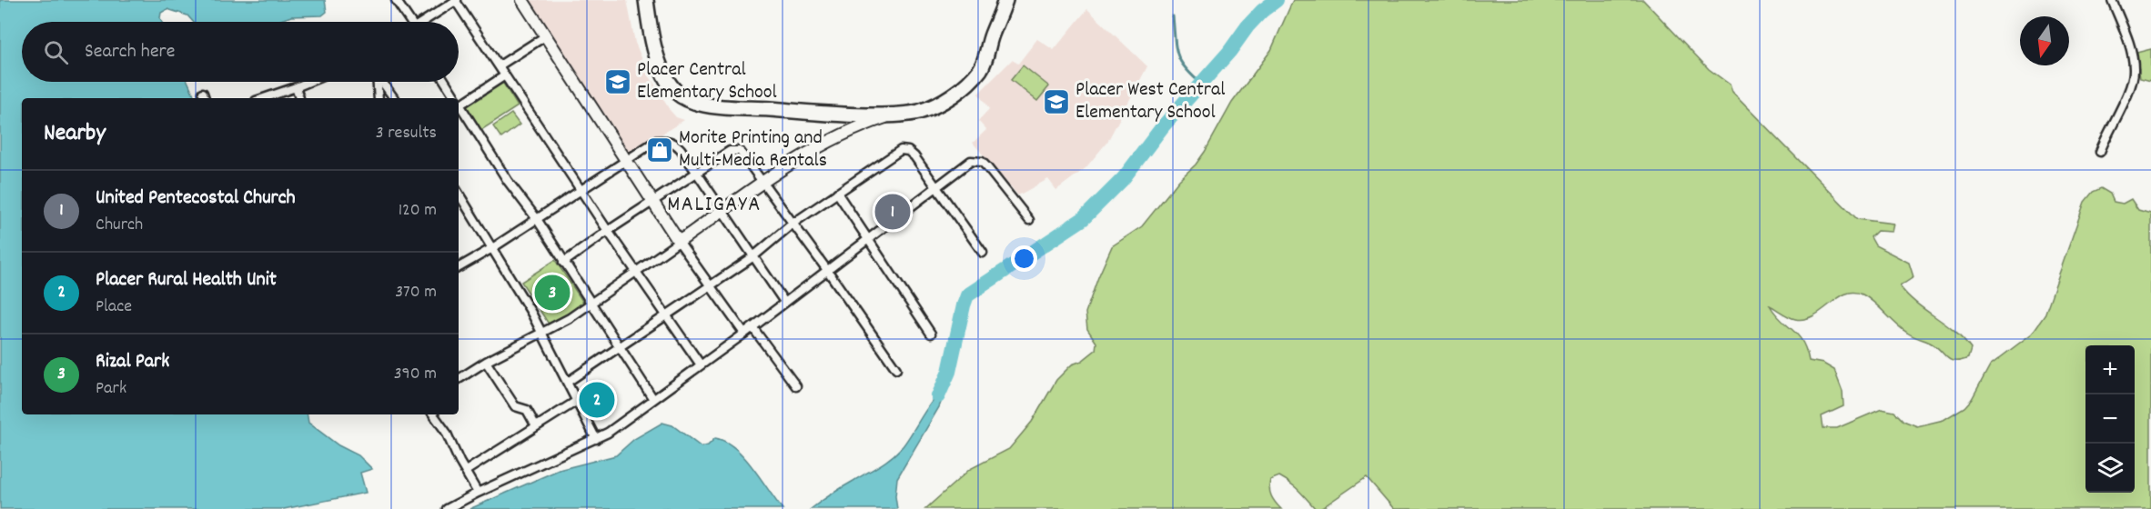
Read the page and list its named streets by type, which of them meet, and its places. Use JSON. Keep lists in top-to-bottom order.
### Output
{
  "districts": ["MALIGAYA"],
  "places": {
    "school or university": ["Placer Central Elementary School", "Placer West Central Elementary School"],
    "shop": ["Morite Printing and Multi-Media Rentals"]
  },
  "north": "bottom",
  "page": {
    "search": "Search here",
    "heading": ["Nearby", "3 results"],
    "list": [
      {
        "mark": "1",
        "name": "United Pentecostal Church",
        "note": "Church",
        "value": "120 m"
      },
      {
        "mark": "2",
        "name": "Placer Rural Health Unit",
        "note": "Place",
        "value": "370 m"
      },
      {
        "mark": "3",
        "name": "Rizal Park",
        "note": "Park",
        "value": "390 m"
      }
    ],
    "pins": ["1", "3", "2"],
    "map_buttons": ["+", "−"]
  }
}
